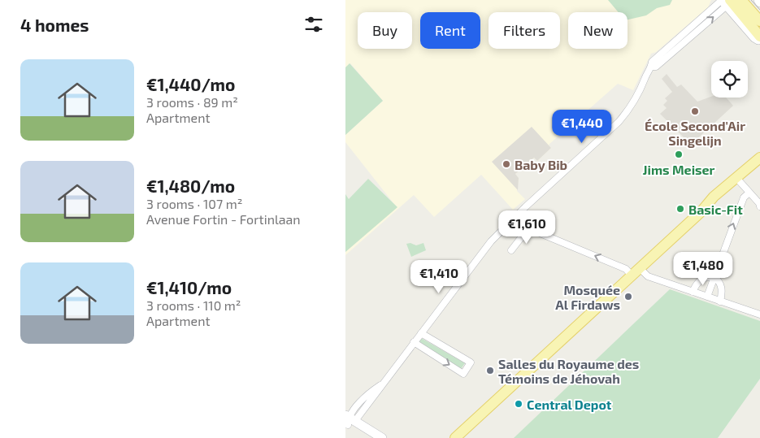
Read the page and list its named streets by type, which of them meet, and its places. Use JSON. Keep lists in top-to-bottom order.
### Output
{
  "places": [
    "École Second'Air Singelijn",
    "Jims Meiser",
    "Baby Bib",
    "Basic-Fit",
    "Mosquée Al Firdaws",
    "Salles du Royaume des Témoins de Jéhovah",
    "Central Depot"
  ],
  "page": {
    "heading": "4 homes",
    "chip": [
      "Buy",
      "Rent",
      "Filters",
      "New"
    ],
    "list": [
      {
        "name": "€1,440/mo",
        "note": "3 rooms · 89 m² · Apartment"
      },
      {
        "name": "€1,480/mo",
        "note": "3 rooms · 107 m² · Avenue Fortin - Fortinlaan"
      },
      {
        "name": "€1,410/mo",
        "note": "3 rooms · 110 m² · Apartment"
      }
    ],
    "price": [
      "€1,440",
      "€1,610",
      "€1,480",
      "€1,410"
    ]
  }
}
